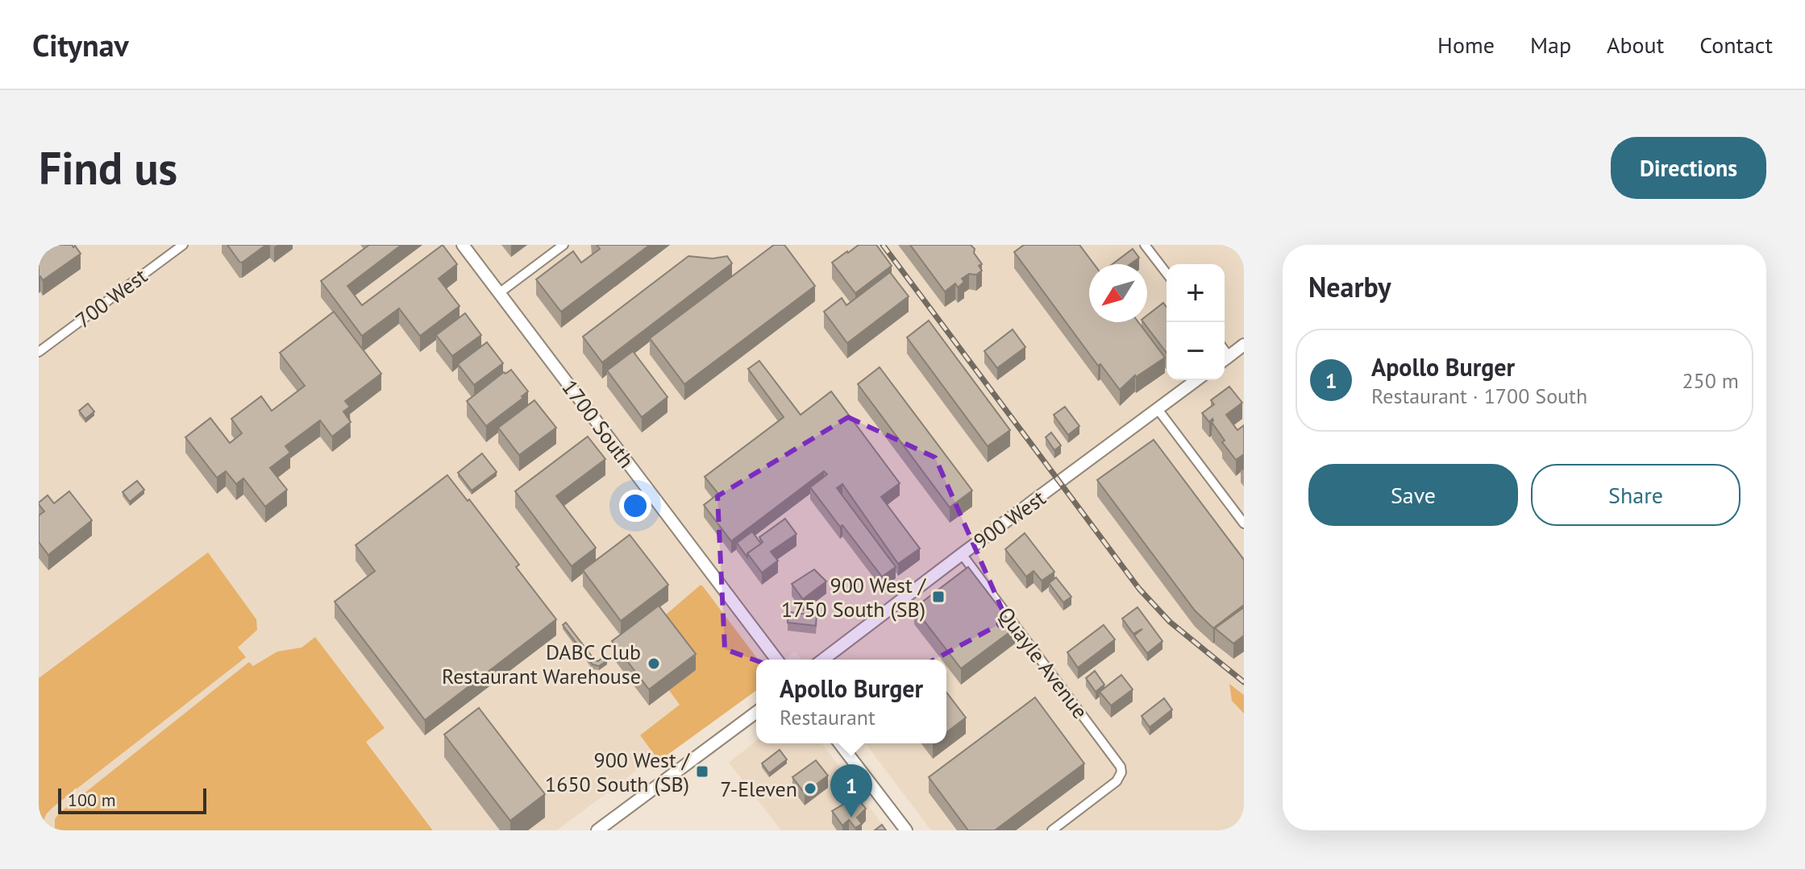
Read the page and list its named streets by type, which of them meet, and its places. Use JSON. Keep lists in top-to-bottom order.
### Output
{
  "streets": {
    "main road": ["1700 South", "900 West"],
    "street": ["700 West", "Quayle Avenue"]
  },
  "crossings": [
    ["900 West", "Quayle Avenue"]
  ],
  "places": {
    "transit": ["900 West / 1750 South (SB)", "900 West / 1650 South (SB)"],
    "other": ["DABC Club Restaurant Warehouse", "7-Eleven"]
  },
  "scale_bar": "100 m",
  "north": "bottom left",
  "page": {
    "header": "Citynav",
    "nav": [
      "Home",
      "Map",
      "About",
      "Contact"
    ],
    "buttons": [
      "Directions",
      ["Save", "Share"]
    ],
    "title": "Find us",
    "heading": "Nearby",
    "map_buttons": ["+", "−"],
    "list": [
      {
        "mark": "1",
        "name": "Apollo Burger",
        "note": "Restaurant · 1700 South",
        "value": "250 m"
      }
    ],
    "popup": ["Apollo Burger", "Restaurant"],
    "pins": "1",
    "scale": "100 m"
  }
}
